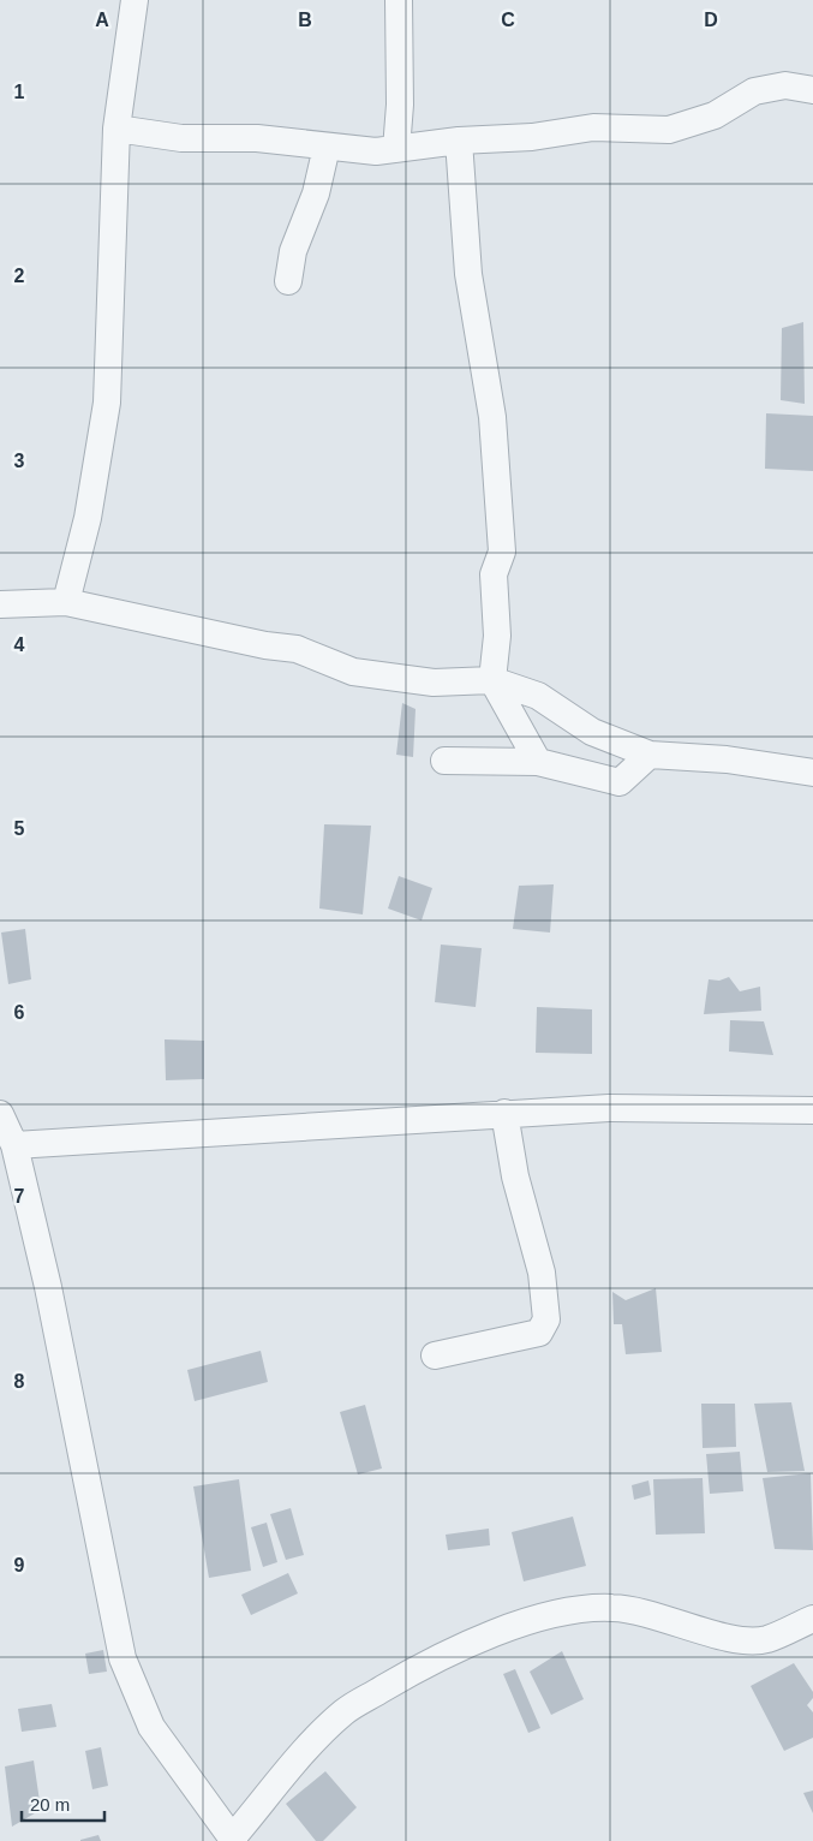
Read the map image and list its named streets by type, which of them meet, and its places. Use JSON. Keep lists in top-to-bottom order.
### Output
{
  "scale_bar": "20 m",
  "grid": {
    "columns": [
      "A",
      "B",
      "C",
      "D"
    ],
    "rows": [
      "1",
      "2",
      "3",
      "4",
      "5",
      "6",
      "7",
      "8",
      "9"
    ]
  }
}
